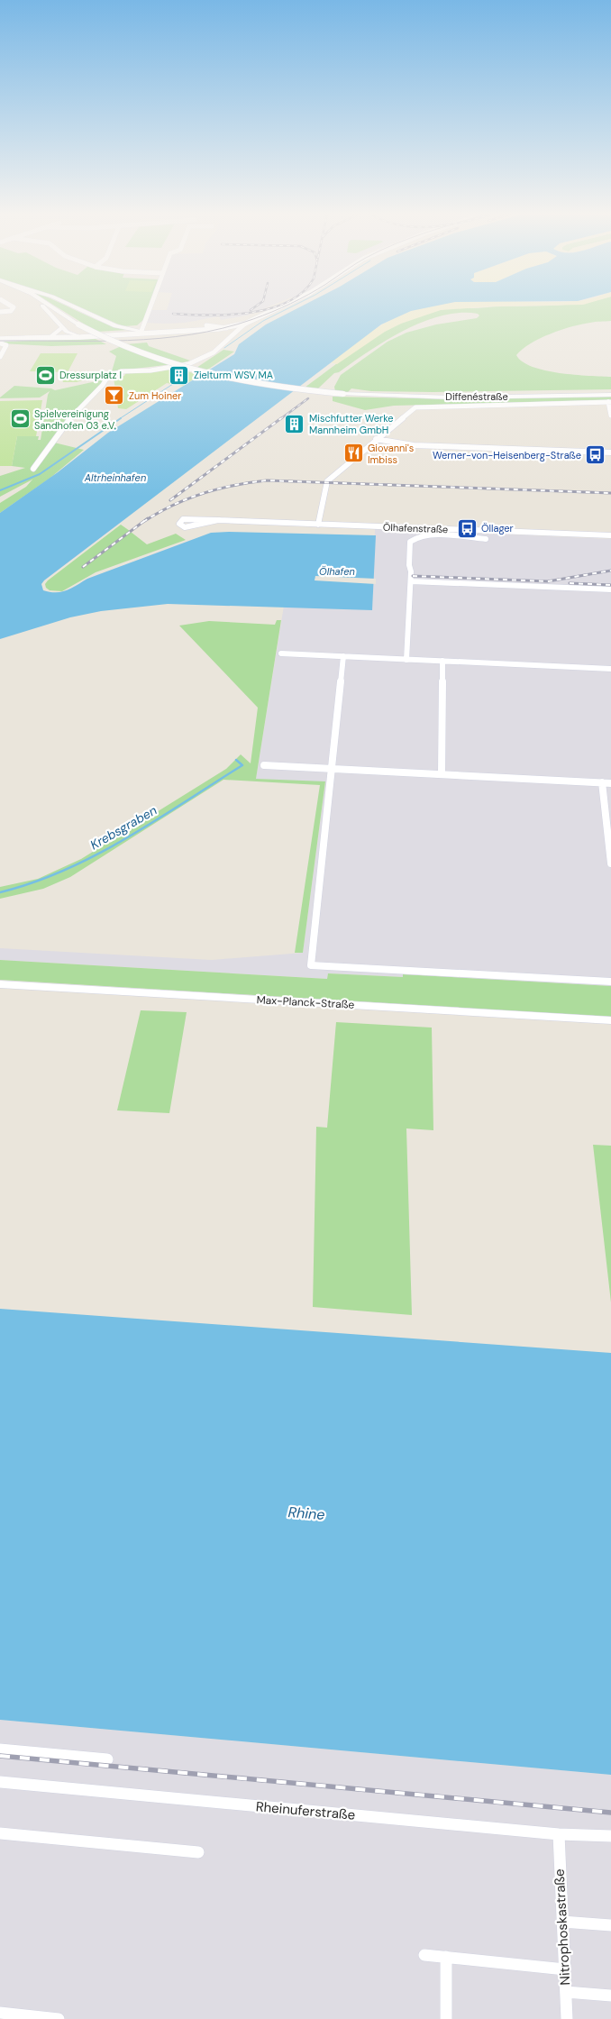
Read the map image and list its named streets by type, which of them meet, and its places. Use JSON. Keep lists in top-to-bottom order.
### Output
{
  "streets": {
    "main road": ["Diffenéstraße"],
    "street": [
      "Ölhafenstraße",
      "Max-Planck-Straße",
      "Rheinuferstraße",
      "Nitrophoskastraße"
    ]
  },
  "crossings": [
    ["Rheinuferstraße", "Nitrophoskastraße"]
  ],
  "water": [
    "Altrheinhafen",
    "Ölhafen",
    "Krebsgraben",
    "Rhine"
  ],
  "places": {
    "sports": ["Dressurplatz I", "Spielvereinigung Sandhofen 03 e.V."],
    "building": ["Zielturm WSV MA", "Mischfutter Werke Mannheim GmbH"],
    "bar": ["Zum Hoiner"],
    "restaurant": ["Giovanni's Imbiss"],
    "bus stop": ["Werner-von-Heisenberg-Straße", "Öllager"]
  }
}
